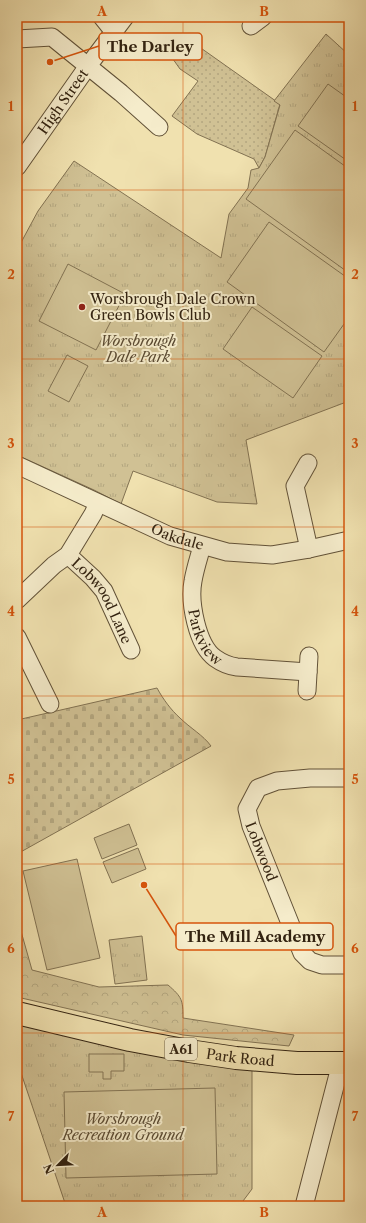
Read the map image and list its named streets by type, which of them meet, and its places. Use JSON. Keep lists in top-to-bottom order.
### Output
{
  "streets": {
    "highway": ["A61", "Park Road"],
    "street": [
      "High Street",
      "Oakdale",
      "Lobwood Lane",
      "Parkview",
      "Lobwood"
    ]
  },
  "crossings": [
    ["Oakdale", "Parkview"]
  ],
  "parks": ["Worsbrough Dale Park", "Worsbrough Recreation Ground"],
  "places": ["The Darley", "Worsbrough Dale Crown Green Bowls Club", "The Mill Academy"],
  "north": "bottom left",
  "grid": {
    "columns": ["A", "B"],
    "rows": [
      "1",
      "2",
      "3",
      "4",
      "5",
      "6",
      "7"
    ]
  }
}
